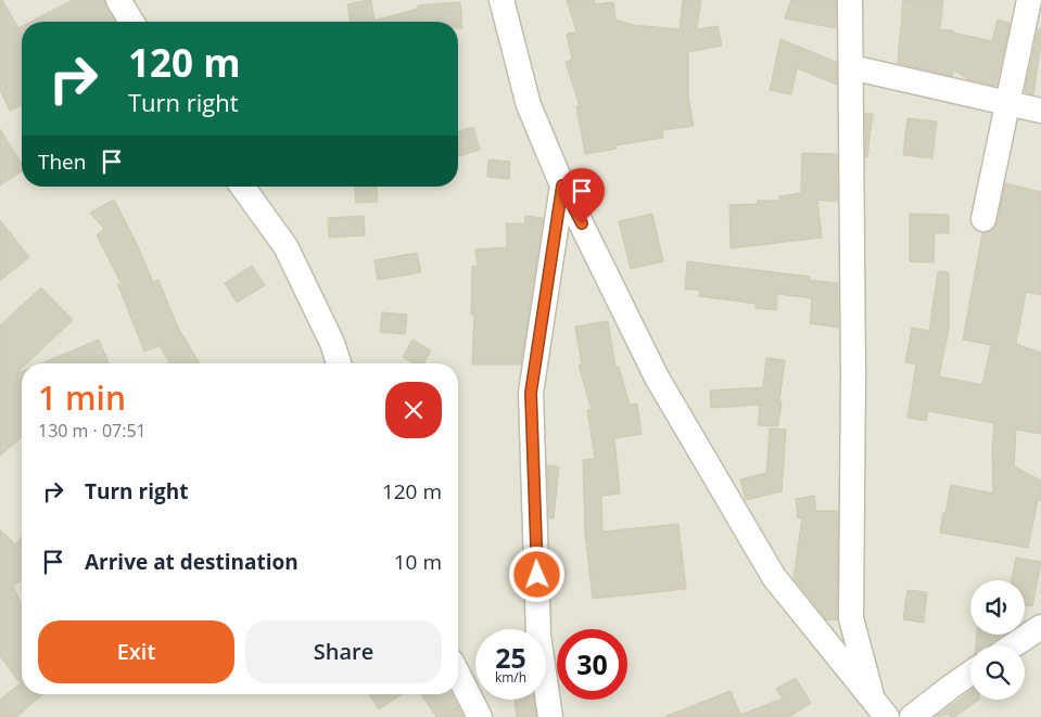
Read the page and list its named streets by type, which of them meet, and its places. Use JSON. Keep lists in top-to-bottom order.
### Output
{
  "page": {
    "turn": ["120 m", "Turn right"],
    "then": "Then",
    "heading": ["1 min", "130 m · 07:51"],
    "list": [
      {
        "name": "Turn right",
        "value": "120 m"
      },
      {
        "name": "Arrive at destination",
        "value": "10 m"
      }
    ],
    "buttons": ["Exit", "Share"],
    "speed": "25 km/h",
    "limit": "30"
  }
}
